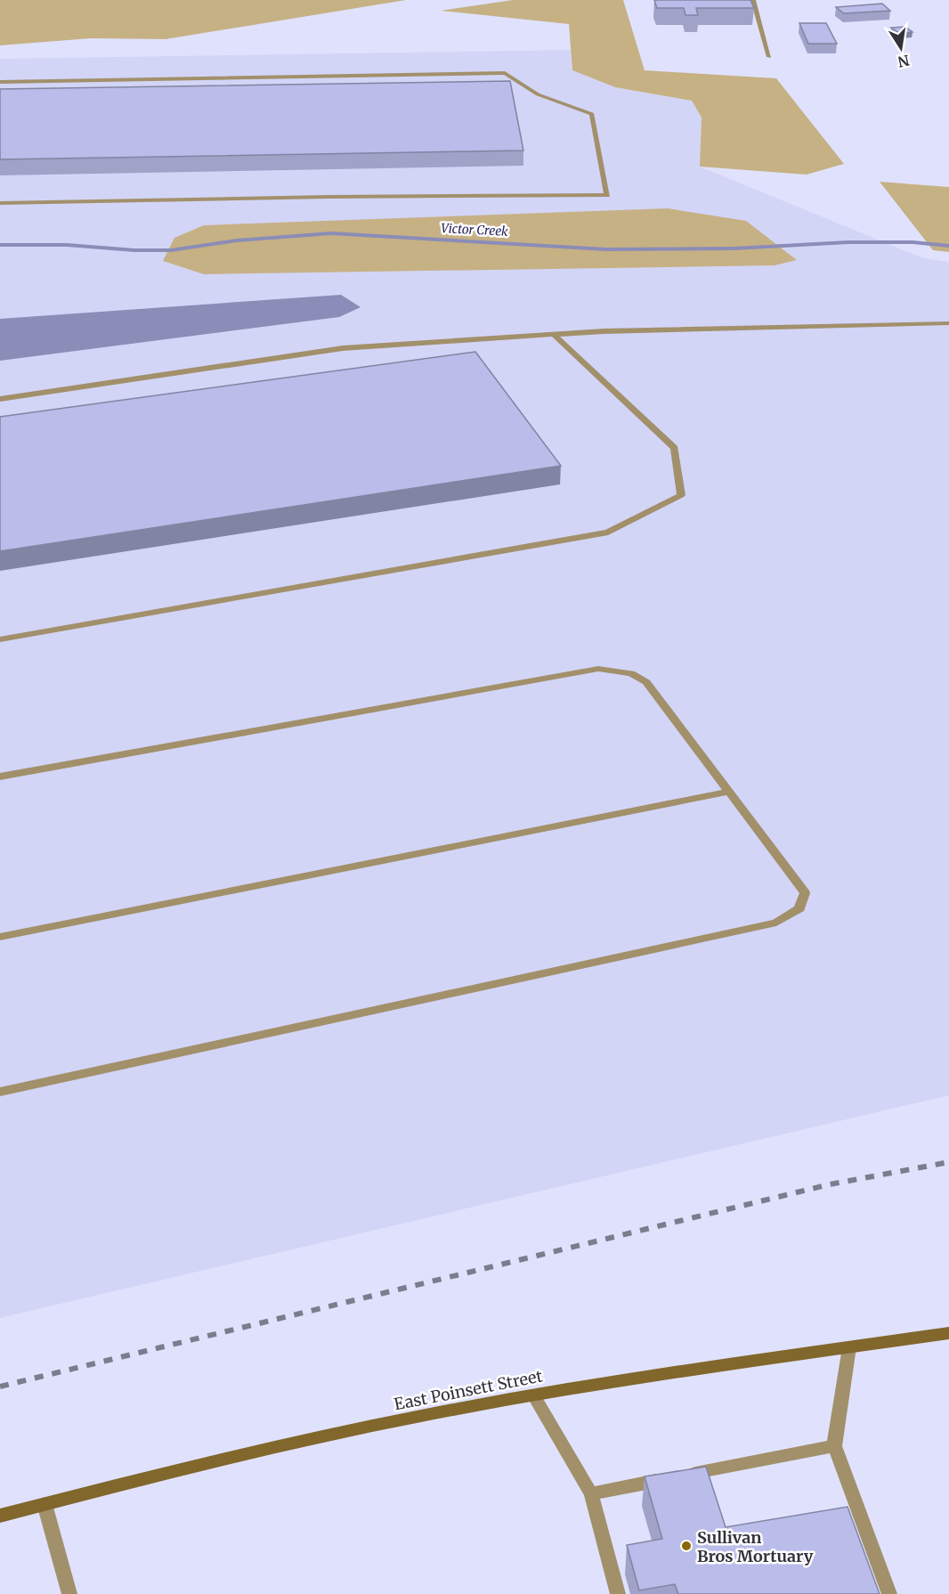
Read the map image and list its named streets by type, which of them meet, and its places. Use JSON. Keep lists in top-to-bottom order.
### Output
{
  "streets": {
    "main road": ["East Poinsett Street"]
  },
  "water": ["Victor Creek"],
  "places": ["Sullivan Bros Mortuary"],
  "north": "bottom"
}
